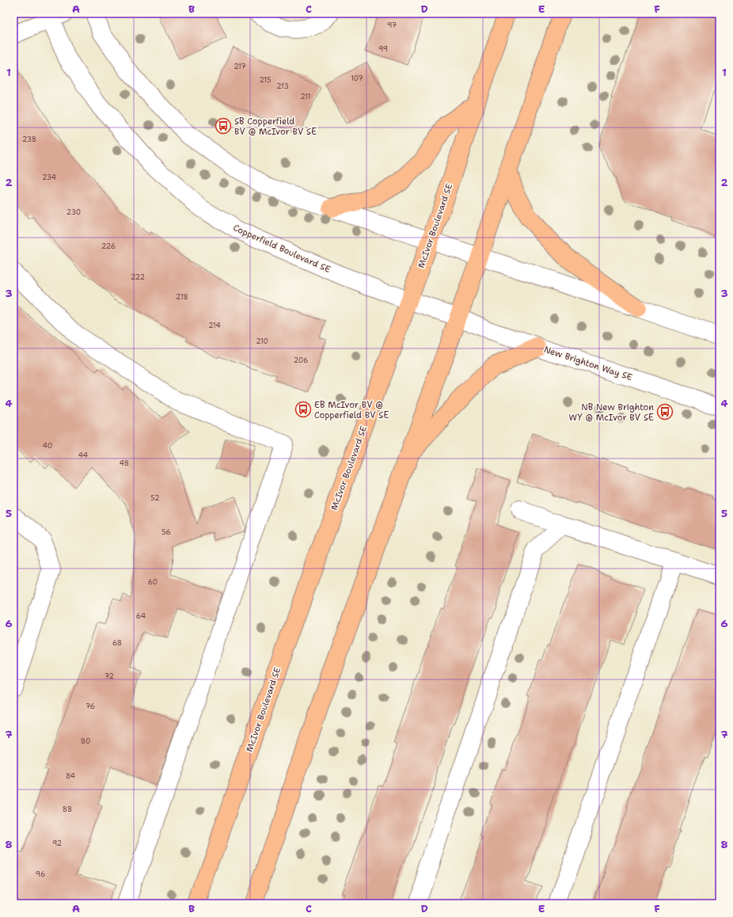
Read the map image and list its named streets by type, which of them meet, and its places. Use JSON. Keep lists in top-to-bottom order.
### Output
{
  "streets": {
    "main road": ["McIvor Boulevard SE"],
    "street": ["Copperfield Boulevard SE", "New Brighton Way SE"]
  },
  "crossings": [
    ["McIvor Boulevard SE", "Copperfield Boulevard SE"],
    ["Copperfield Boulevard SE", "New Brighton Way SE"]
  ],
  "places": {
    "bus stop": ["SB Copperfield BV @ McIvor BV SE", "EB McIvor BV @ Copperfield BV SE", "NB New Brighton WY @ McIvor BV SE"]
  },
  "house_numbers": [
    "97",
    "99",
    "217",
    "107",
    "215",
    "213",
    "211",
    "238",
    "234",
    "230",
    "226",
    "222",
    "218",
    "214",
    "210",
    "206",
    "40",
    "44",
    "48",
    "52",
    "56",
    "60",
    "64",
    "68",
    "72",
    "76",
    "80",
    "84",
    "88",
    "92",
    "96"
  ],
  "grid": {
    "columns": [
      "A",
      "B",
      "C",
      "D",
      "E",
      "F"
    ],
    "rows": [
      "1",
      "2",
      "3",
      "4",
      "5",
      "6",
      "7",
      "8"
    ]
  }
}
